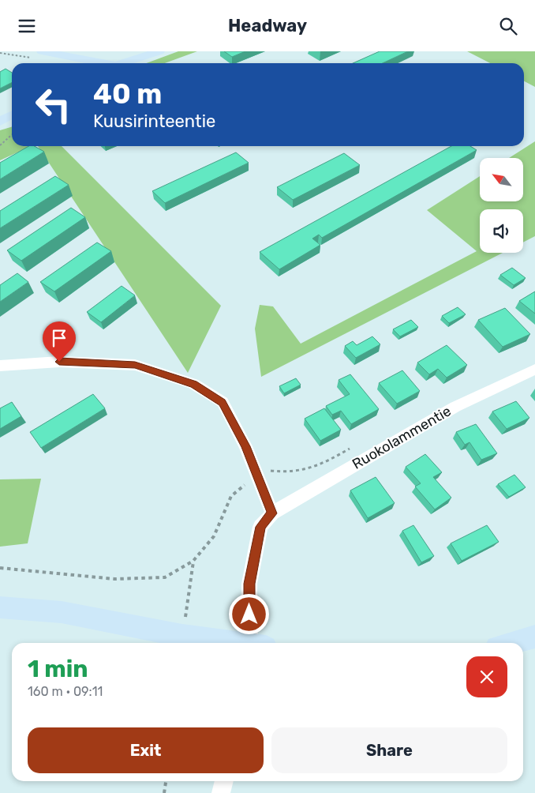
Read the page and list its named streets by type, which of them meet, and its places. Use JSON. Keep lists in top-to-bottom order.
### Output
{
  "streets": {
    "street": ["Ruokolammentie"]
  },
  "north": "top left",
  "page": {
    "header": "Headway",
    "turn": ["40 m", "Kuusirinteentie"],
    "heading": ["1 min", "160 m · 09:11"],
    "buttons": ["Exit", "Share"]
  }
}
